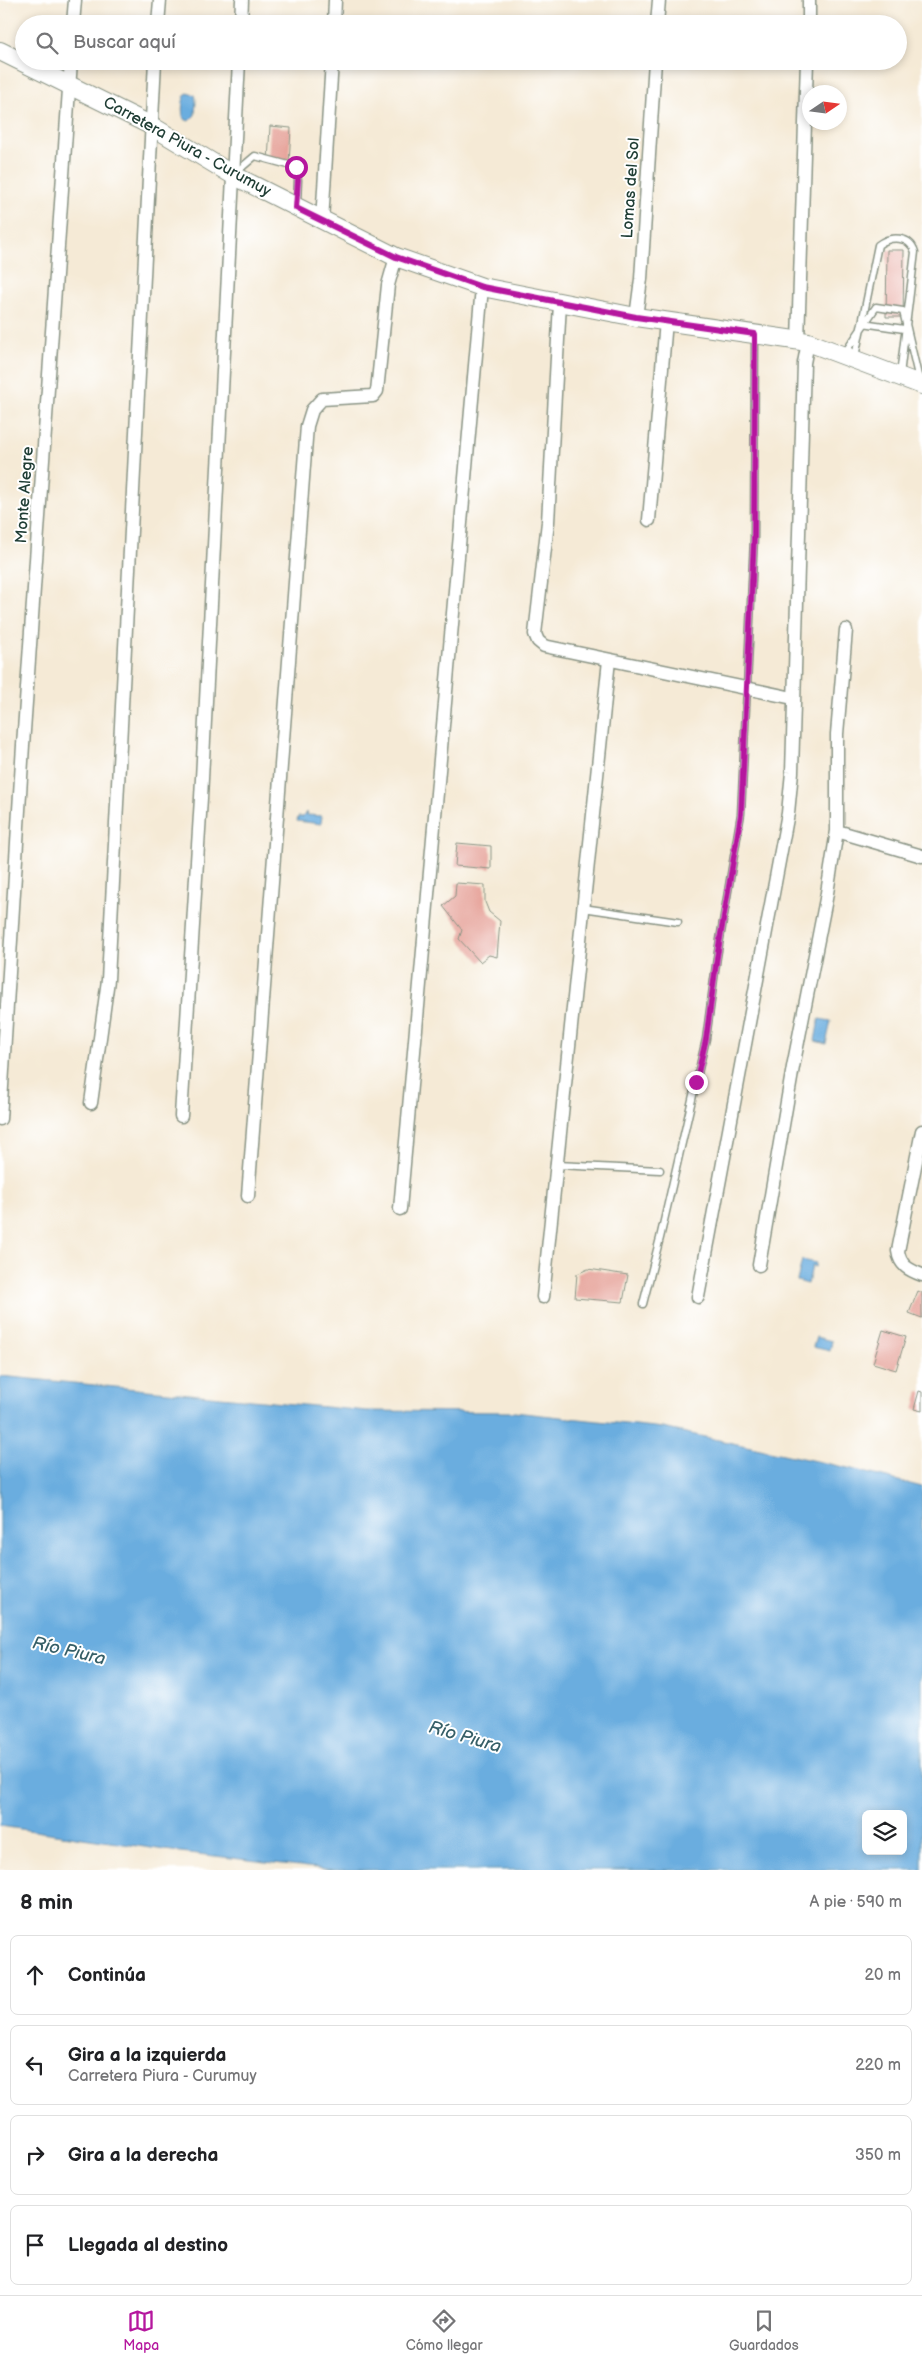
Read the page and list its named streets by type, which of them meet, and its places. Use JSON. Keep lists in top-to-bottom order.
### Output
{
  "streets": {
    "main road": ["Carretera Piura - Curumuy"],
    "street": ["Lomas del Sol", "Monte Alegre"]
  },
  "crossings": [
    ["Carretera Piura - Curumuy", "Lomas del Sol"],
    ["Carretera Piura - Curumuy", "Monte Alegre"]
  ],
  "water": ["Río Piura"],
  "north": "right",
  "page": {
    "search": "Buscar aquí",
    "heading": ["8 min", "A pie · 590 m"],
    "list": [
      ["Continúa", "20 m"],
      ["Gira a la izquierda", "Carretera Piura - Curumuy", "220 m"],
      ["Gira a la derecha", "350 m"],
      "Llegada al destino"
    ],
    "nav": ["Mapa", "Cómo llegar", "Guardados"]
  }
}
